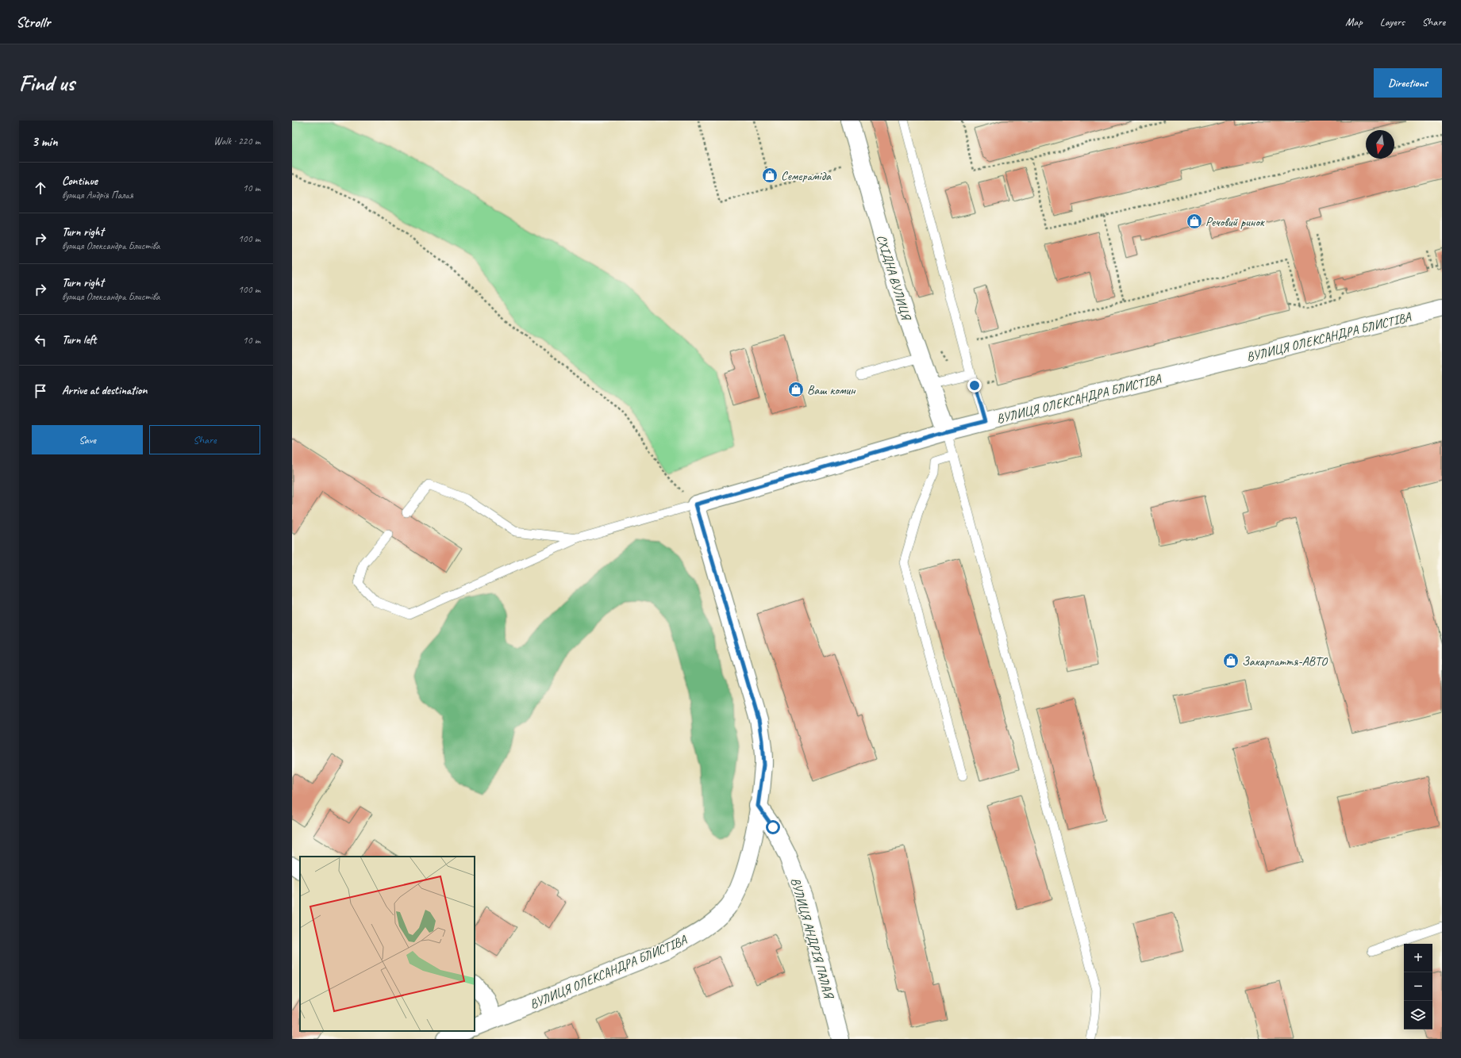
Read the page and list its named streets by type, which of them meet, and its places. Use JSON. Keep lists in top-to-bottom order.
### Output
{
  "streets": {
    "street": ["СХІДНА ВУЛИЦЯ", "ВУЛИЦЯ ОЛЕКСАНДРА БЛИСТІВА", "ВУЛИЦЯ АНДРІЯ ПАЛАЯ"]
  },
  "crossings": [
    ["СХІДНА ВУЛИЦЯ", "ВУЛИЦЯ ОЛЕКСАНДРА БЛИСТІВА"],
    ["ВУЛИЦЯ ОЛЕКСАНДРА БЛИСТІВА", "ВУЛИЦЯ АНДРІЯ ПАЛАЯ"]
  ],
  "places": {
    "shop": [
      "Семераміда",
      "Речовий ринок",
      "Ваш комин",
      "Закарпаття-АВТО"
    ]
  },
  "north": "bottom",
  "page": {
    "header": "Strollr",
    "nav": ["Map", "Layers", "Share"],
    "buttons": [
      "Directions",
      ["Save", "Share"]
    ],
    "title": "Find us",
    "heading": ["3 min", "Walk · 220 m"],
    "list": [
      ["Continue", "вулиця Андрія Палая", "10 m"],
      ["Turn right", "вулиця Олександра Блистіва", "100 m"],
      ["Turn right", "вулиця Олександра Блистіва", "100 m"],
      ["Turn left", "10 m"],
      "Arrive at destination"
    ],
    "map_buttons": ["+", "−"]
  }
}
